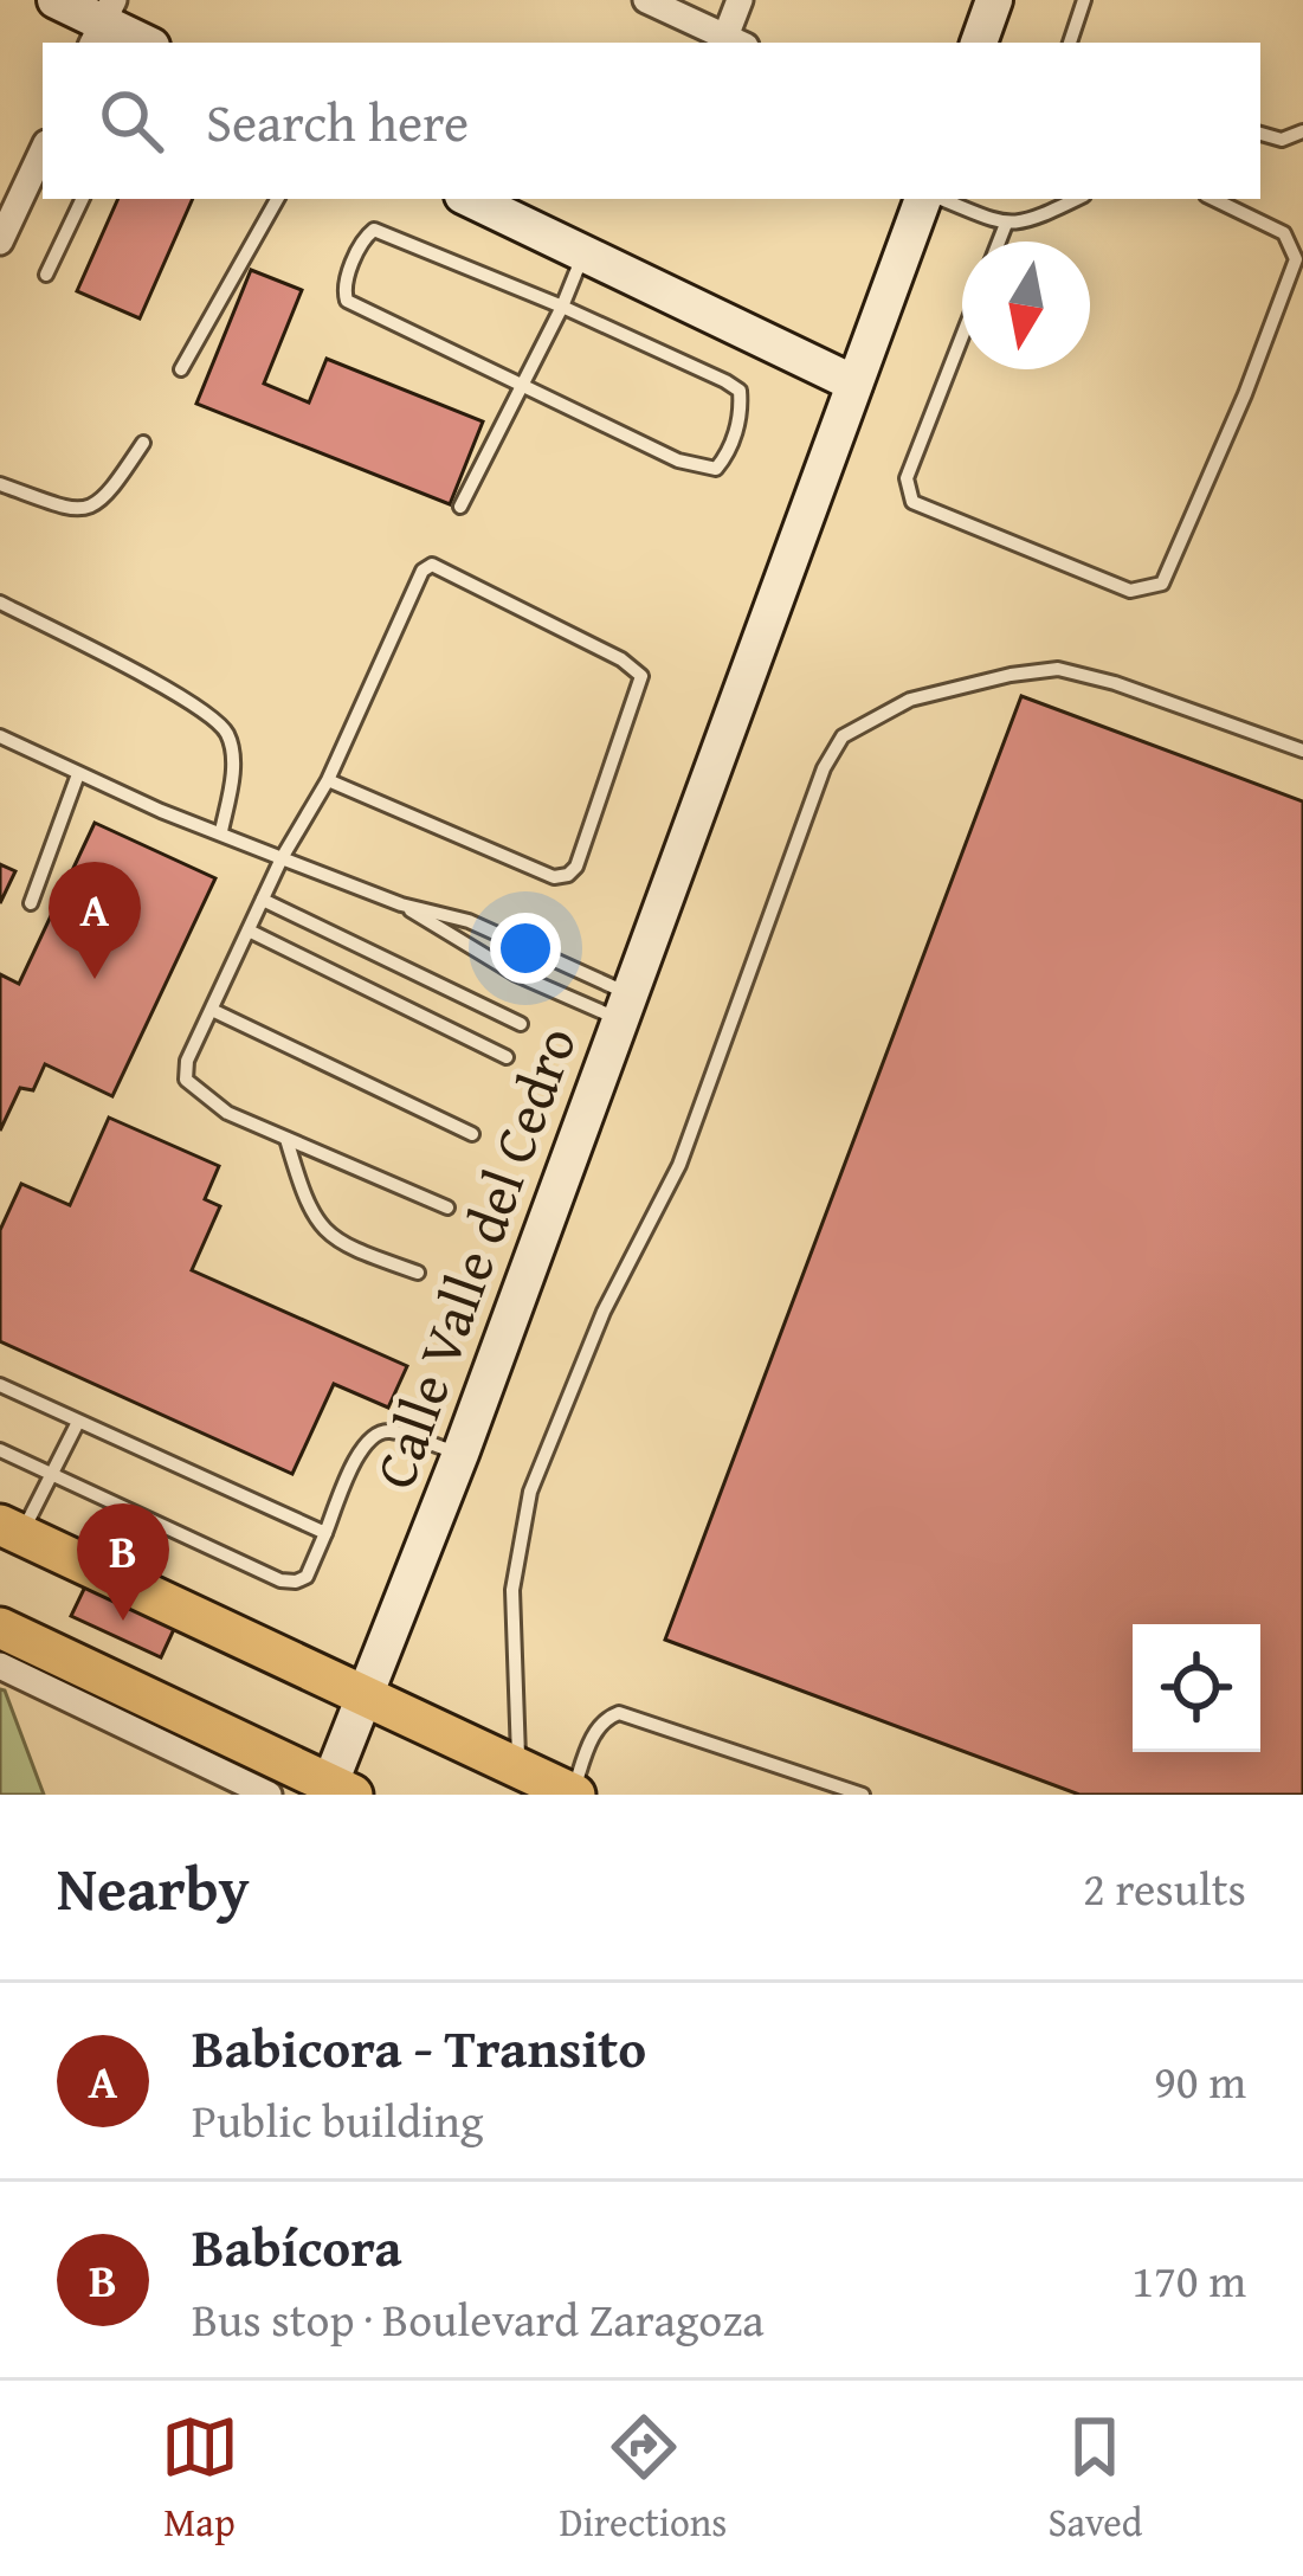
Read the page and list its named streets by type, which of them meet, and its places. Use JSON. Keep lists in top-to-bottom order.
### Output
{
  "streets": {
    "street": ["Calle Valle del Cedro"]
  },
  "north": "bottom",
  "page": {
    "search": "Search here",
    "pins": ["A", "B"],
    "heading": ["Nearby", "2 results"],
    "list": [
      {
        "mark": "A",
        "name": "Babicora - Transito",
        "note": "Public building",
        "value": "90 m"
      },
      {
        "mark": "B",
        "name": "Babícora",
        "note": "Bus stop · Boulevard Zaragoza",
        "value": "170 m"
      }
    ],
    "nav": ["Map", "Directions", "Saved"]
  }
}
